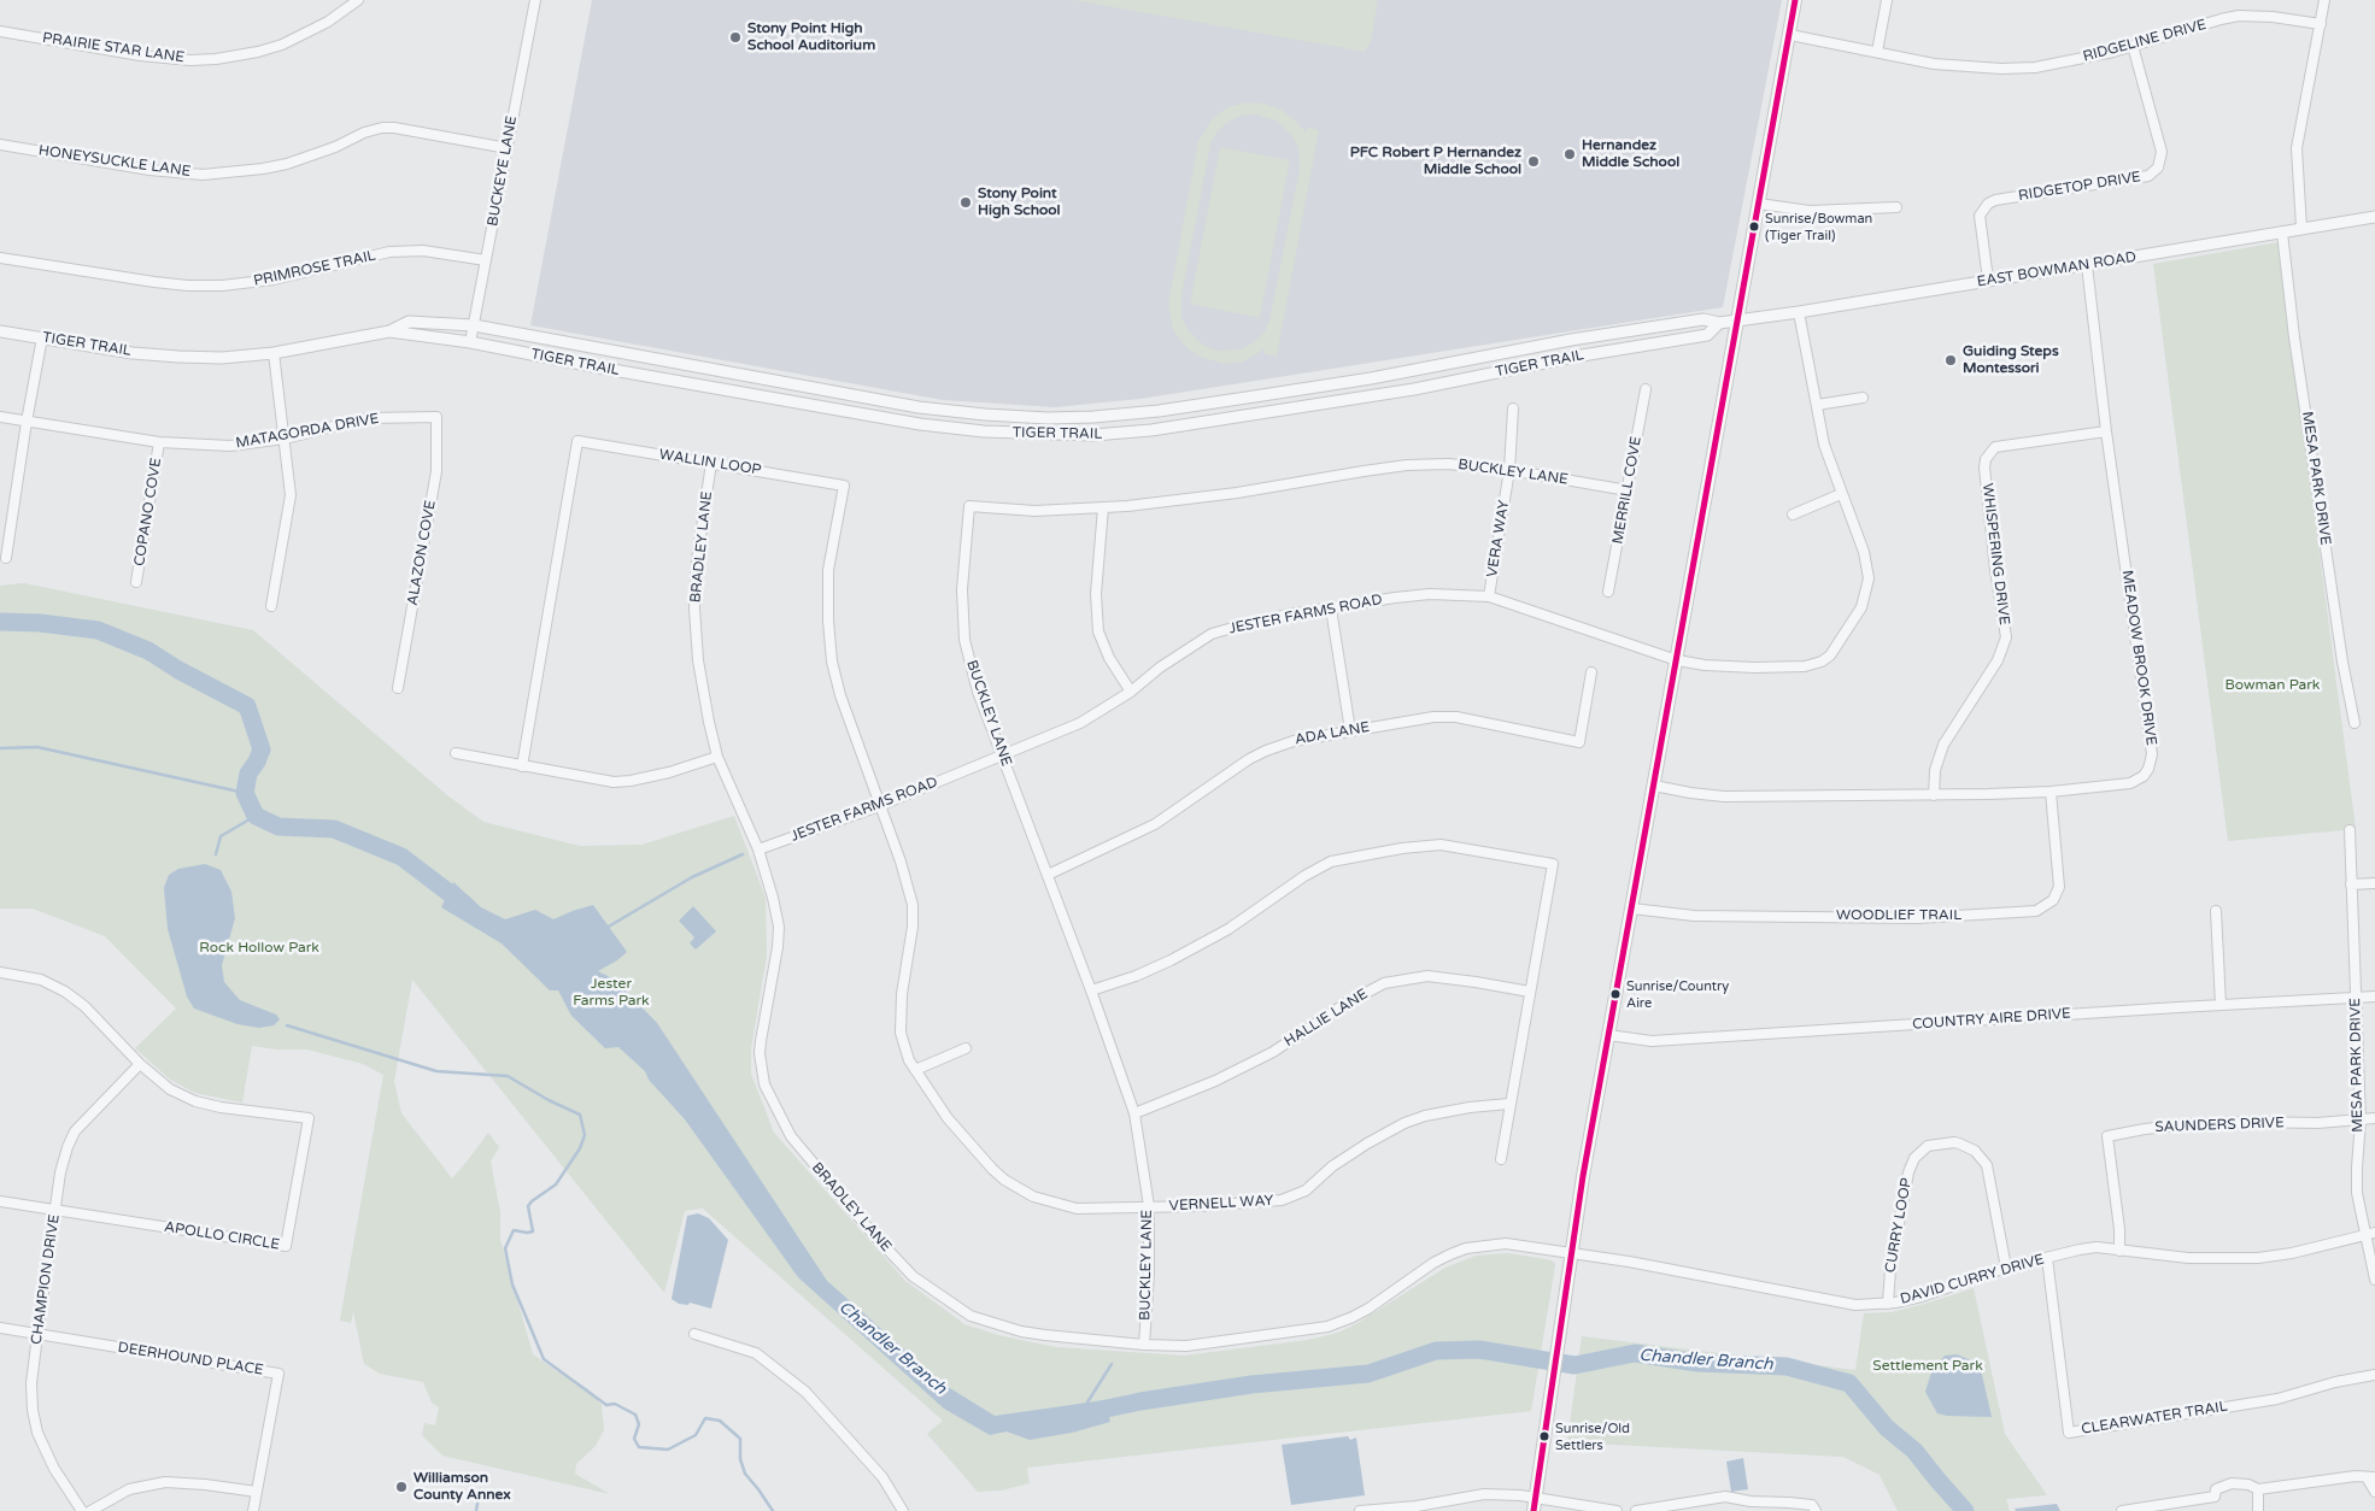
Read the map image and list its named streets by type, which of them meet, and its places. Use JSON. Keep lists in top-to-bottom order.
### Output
{
  "streets": {
    "street": [
      "RIDGELINE DRIVE",
      "PRAIRIE STAR LANE",
      "HONEYSUCKLE LANE",
      "BUCKEYE LANE",
      "RIDGETOP DRIVE",
      "PRIMROSE TRAIL",
      "EAST BOWMAN ROAD",
      "TIGER TRAIL",
      "MATAGORDA DRIVE",
      "WALLIN LOOP",
      "BUCKLEY LANE",
      "MESA PARK DRIVE",
      "MERRILL COVE",
      "COPANO COVE",
      "VERA WAY",
      "BRADLEY LANE",
      "ALAZON COVE",
      "WHISPERING DRIVE",
      "JESTER FARMS ROAD",
      "MEADOW BROOK DRIVE",
      "ADA LANE",
      "WOODLIEF TRAIL",
      "HALLIE LANE",
      "COUNTRY AIRE DRIVE",
      "SAUNDERS DRIVE",
      "VERNELL WAY",
      "CURRY LOOP",
      "APOLLO CIRCLE",
      "CHAMPION DRIVE",
      "DAVID CURRY DRIVE",
      "DEERHOUND PLACE",
      "CLEARWATER TRAIL"
    ]
  },
  "crossings": [
    ["RIDGELINE DRIVE", "RIDGETOP DRIVE"],
    ["HONEYSUCKLE LANE", "BUCKEYE LANE"],
    ["BUCKEYE LANE", "PRIMROSE TRAIL"],
    ["BUCKEYE LANE", "TIGER TRAIL"],
    ["RIDGETOP DRIVE", "EAST BOWMAN ROAD"],
    ["EAST BOWMAN ROAD", "TIGER TRAIL"],
    ["EAST BOWMAN ROAD", "MESA PARK DRIVE"],
    ["EAST BOWMAN ROAD", "JESTER FARMS ROAD"],
    ["EAST BOWMAN ROAD", "MEADOW BROOK DRIVE"],
    ["MATAGORDA DRIVE", "COPANO COVE"],
    ["MATAGORDA DRIVE", "ALAZON COVE"],
    ["WALLIN LOOP", "BRADLEY LANE"],
    ["WALLIN LOOP", "JESTER FARMS ROAD"],
    ["WALLIN LOOP", "VERNELL WAY"],
    ["BUCKLEY LANE", "MERRILL COVE"],
    ["BUCKLEY LANE", "VERA WAY"],
    ["BUCKLEY LANE", "BRADLEY LANE"],
    ["BUCKLEY LANE", "JESTER FARMS ROAD"],
    ["BUCKLEY LANE", "ADA LANE"],
    ["BUCKLEY LANE", "HALLIE LANE"],
    ["BUCKLEY LANE", "VERNELL WAY"],
    ["MESA PARK DRIVE", "COUNTRY AIRE DRIVE"],
    ["MESA PARK DRIVE", "SAUNDERS DRIVE"],
    ["MESA PARK DRIVE", "DAVID CURRY DRIVE"],
    ["VERA WAY", "JESTER FARMS ROAD"],
    ["BRADLEY LANE", "JESTER FARMS ROAD"],
    ["BRADLEY LANE", "DAVID CURRY DRIVE"],
    ["WHISPERING DRIVE", "MEADOW BROOK DRIVE"],
    ["JESTER FARMS ROAD", "VERNELL WAY"],
    ["MEADOW BROOK DRIVE", "WOODLIEF TRAIL"],
    ["SAUNDERS DRIVE", "DAVID CURRY DRIVE"],
    ["CURRY LOOP", "DAVID CURRY DRIVE"],
    ["APOLLO CIRCLE", "CHAMPION DRIVE"],
    ["CHAMPION DRIVE", "DEERHOUND PLACE"],
    ["DAVID CURRY DRIVE", "CLEARWATER TRAIL"]
  ],
  "water": ["Chandler Branch"],
  "parks": [
    "Bowman Park",
    "Rock Hollow Park",
    "Jester Farms Park",
    "Settlement Park"
  ],
  "places": [
    "Stony Point High School Auditorium",
    "Hernandez Middle School",
    "PFC Robert P Hernandez Middle School",
    "Stony Point High School",
    "Sunrise/Bowman (Tiger Trail)",
    "Guiding Steps Montessori",
    "Sunrise/Country Aire",
    "Sunrise/Old Settlers",
    "Williamson County Annex"
  ]
}
